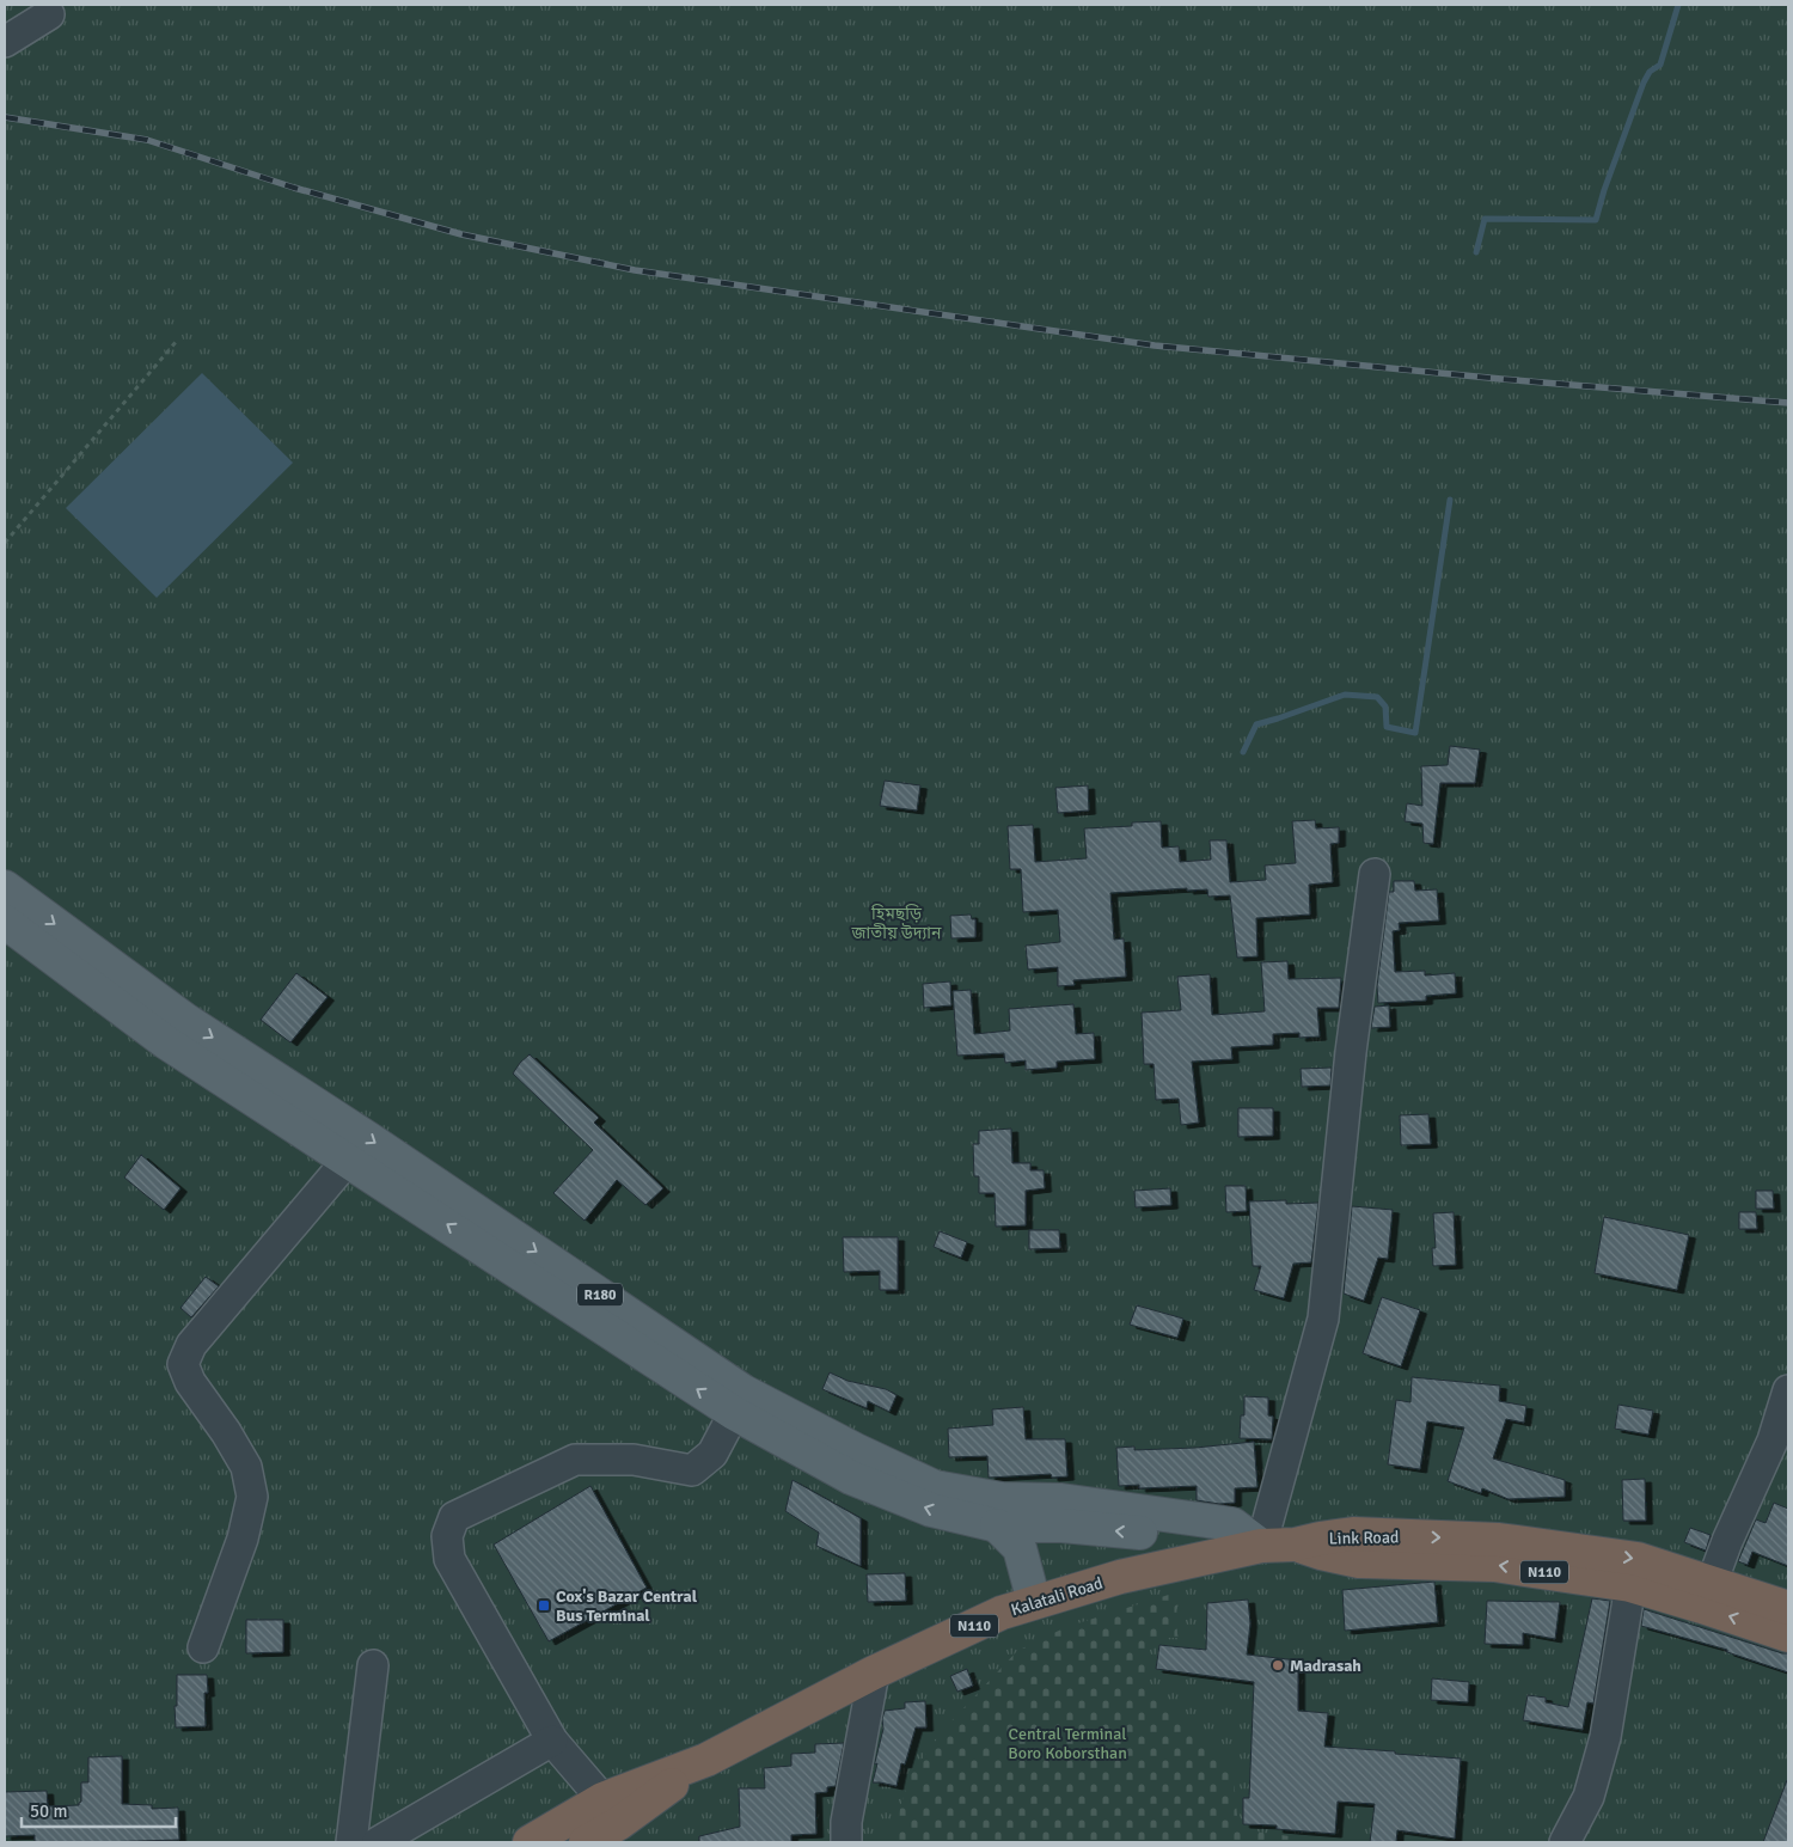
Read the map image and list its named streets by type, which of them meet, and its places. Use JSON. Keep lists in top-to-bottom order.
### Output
{
  "streets": {
    "highway": ["Link Road", "N110", "Kalatali Road"],
    "main road": ["R180"]
  },
  "crossings": [
    ["R180", "Kalatali Road"],
    ["Link Road", "Kalatali Road"]
  ],
  "parks": ["হিমছড়ি জাতীয় উদ্যান", "Central Terminal Boro Koborsthan"],
  "places": {
    "transit": ["Cox's Bazar Central Bus Terminal"],
    "other": ["Madrasah"]
  },
  "scale_bar": "50 m"
}
